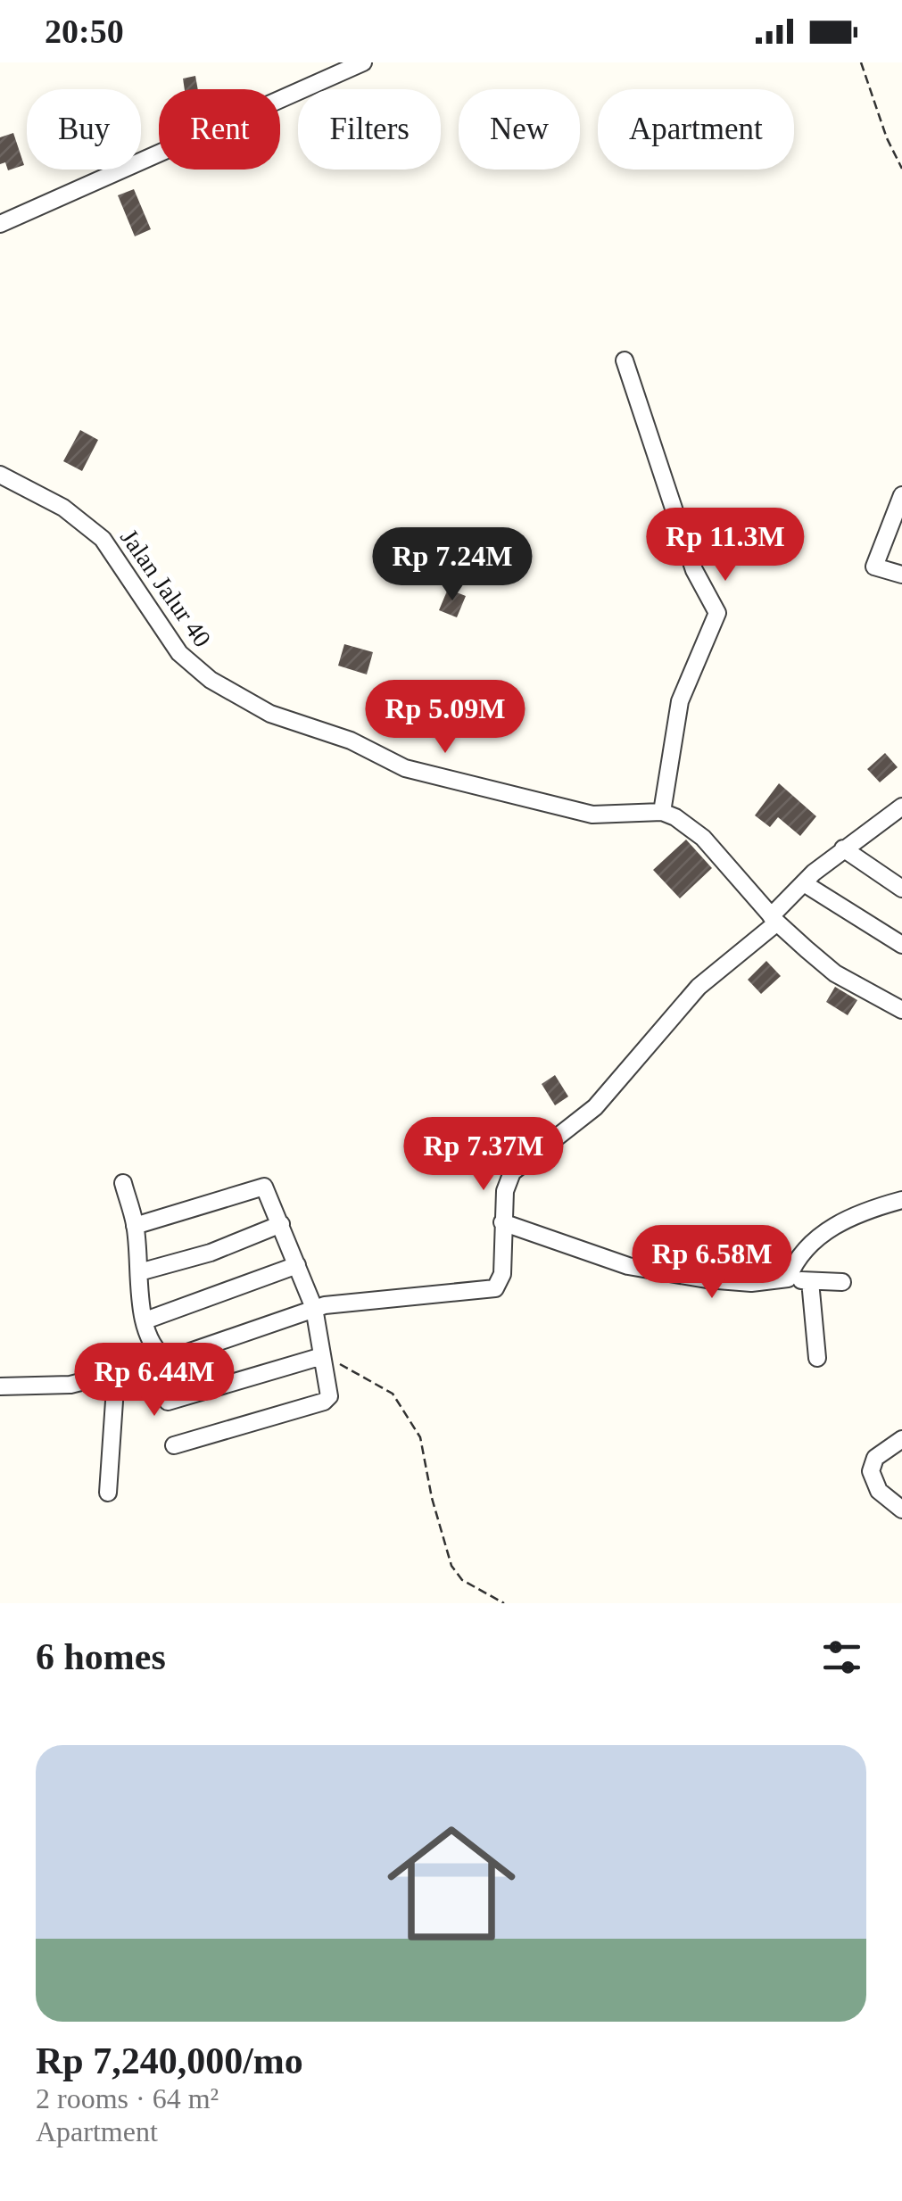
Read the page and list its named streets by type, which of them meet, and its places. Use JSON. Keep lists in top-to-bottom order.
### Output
{
  "streets": {
    "street": ["Jalan Jalur 40"]
  },
  "page": {
    "status": "20:50",
    "chip": [
      "Buy",
      "Rent",
      "Filters",
      "New",
      "Apartment"
    ],
    "price": [
      "Rp 11.3M",
      "Rp 7.24M",
      "Rp 5.09M",
      "Rp 7.37M",
      "Rp 6.58M",
      "Rp 6.44M"
    ],
    "heading": "6 homes",
    "list": [
      {
        "name": "Rp 7,240,000/mo",
        "note": "2 rooms · 64 m² · Apartment"
      }
    ]
  }
}
